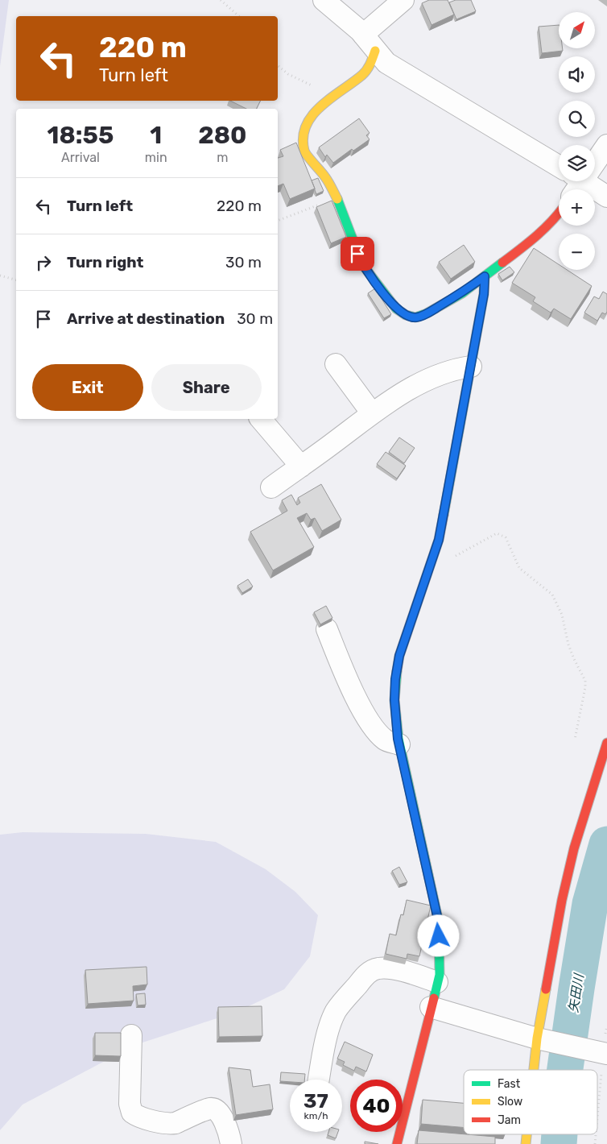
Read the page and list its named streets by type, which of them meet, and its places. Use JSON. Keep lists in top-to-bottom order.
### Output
{
  "water": ["矢田川"],
  "legend": ["Fast", "Slow", "Jam"],
  "north": "top right",
  "page": {
    "map_buttons": ["+", "−"],
    "turn": ["220 m", "Turn left"],
    "eta": [
      "18:55",
      "Arrival",
      "1",
      "min",
      "280",
      "m"
    ],
    "list": [
      {
        "name": "Turn left",
        "value": "220 m"
      },
      {
        "name": "Turn right",
        "value": "30 m"
      },
      {
        "name": "Arrive at destination",
        "value": "30 m"
      }
    ],
    "buttons": ["Exit", "Share"],
    "speed": "37 km/h",
    "limit": "40"
  }
}
